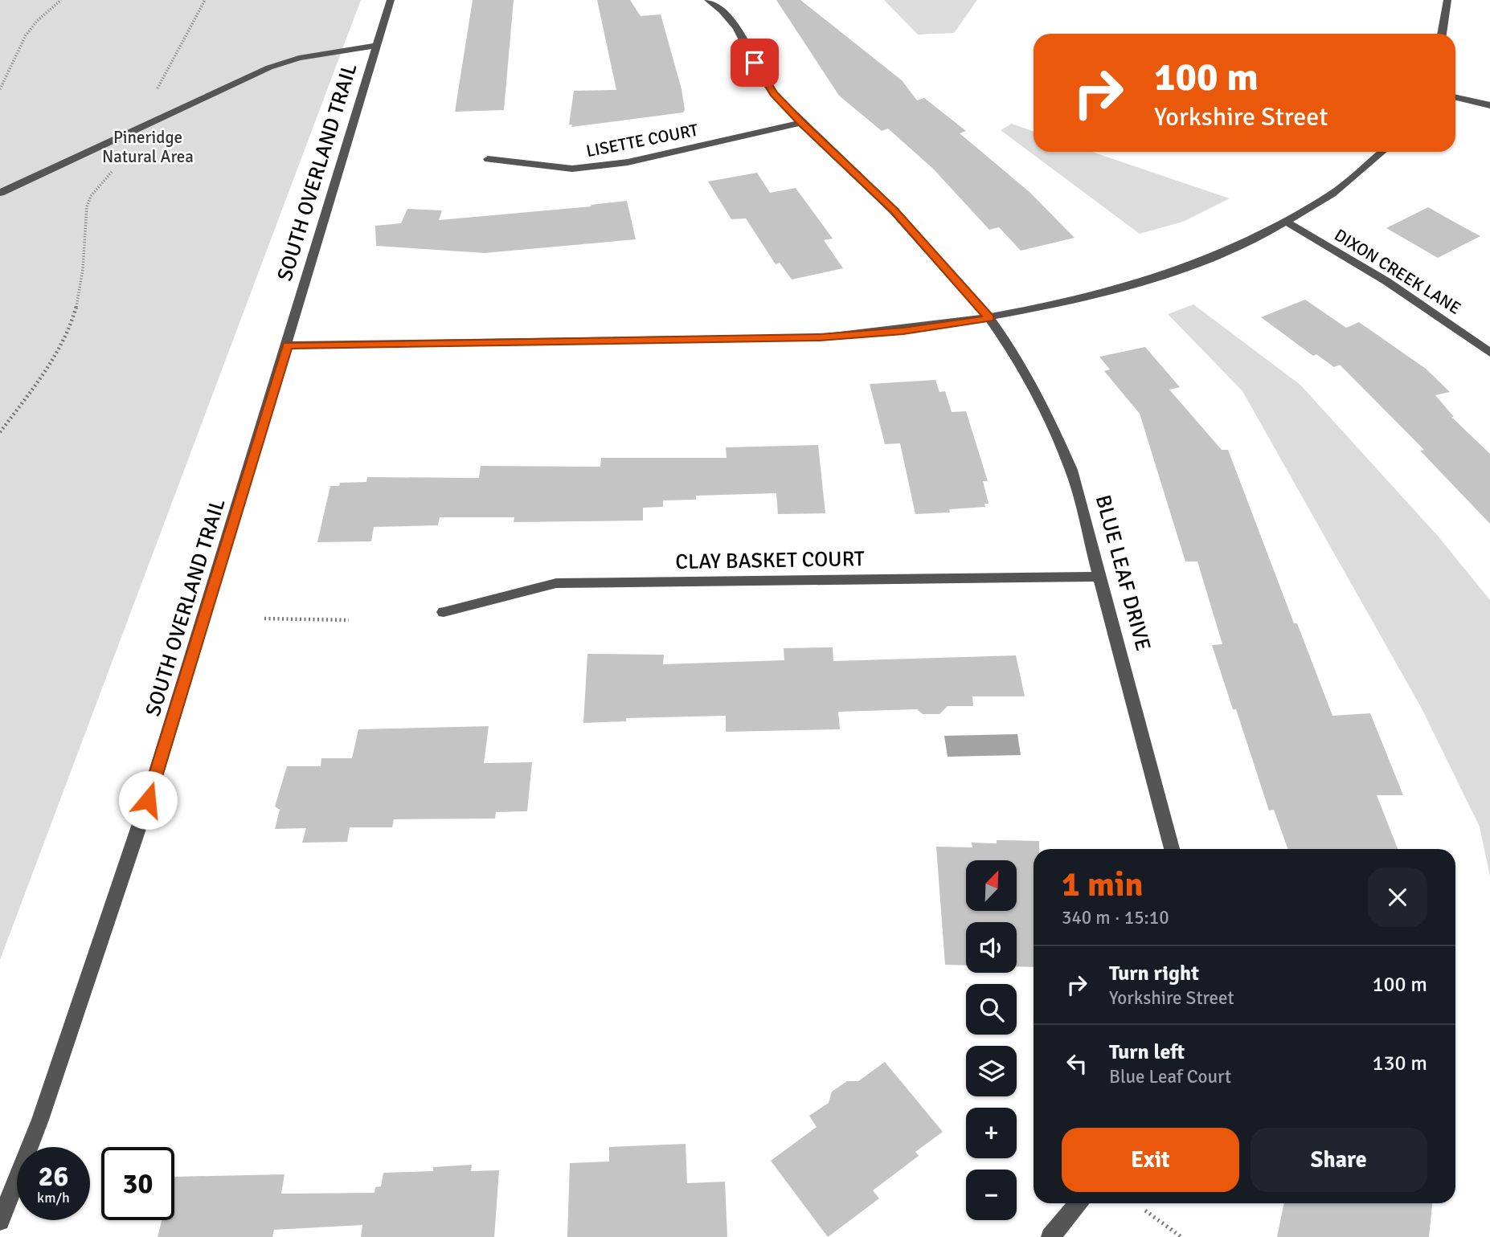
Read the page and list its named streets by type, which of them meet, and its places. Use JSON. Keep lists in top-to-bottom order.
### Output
{
  "streets": {
    "street": [
      "LISETTE COURT",
      "SOUTH OVERLAND TRAIL",
      "DIXON CREEK LANE",
      "CLAY BASKET COURT",
      "BLUE LEAF DRIVE"
    ]
  },
  "crossings": [
    ["LISETTE COURT", "BLUE LEAF DRIVE"],
    ["CLAY BASKET COURT", "BLUE LEAF DRIVE"]
  ],
  "parks": ["Pineridge Natural Area"],
  "north": "top right",
  "page": {
    "turn": ["100 m", "Yorkshire Street"],
    "heading": ["1 min", "340 m · 15:10"],
    "map_buttons": ["+", "−"],
    "list": [
      {
        "name": "Turn right",
        "note": "Yorkshire Street",
        "value": "100 m"
      },
      {
        "name": "Turn left",
        "note": "Blue Leaf Court",
        "value": "130 m"
      }
    ],
    "buttons": ["Exit", "Share"],
    "speed": "26 km/h",
    "limit": "30"
  }
}
